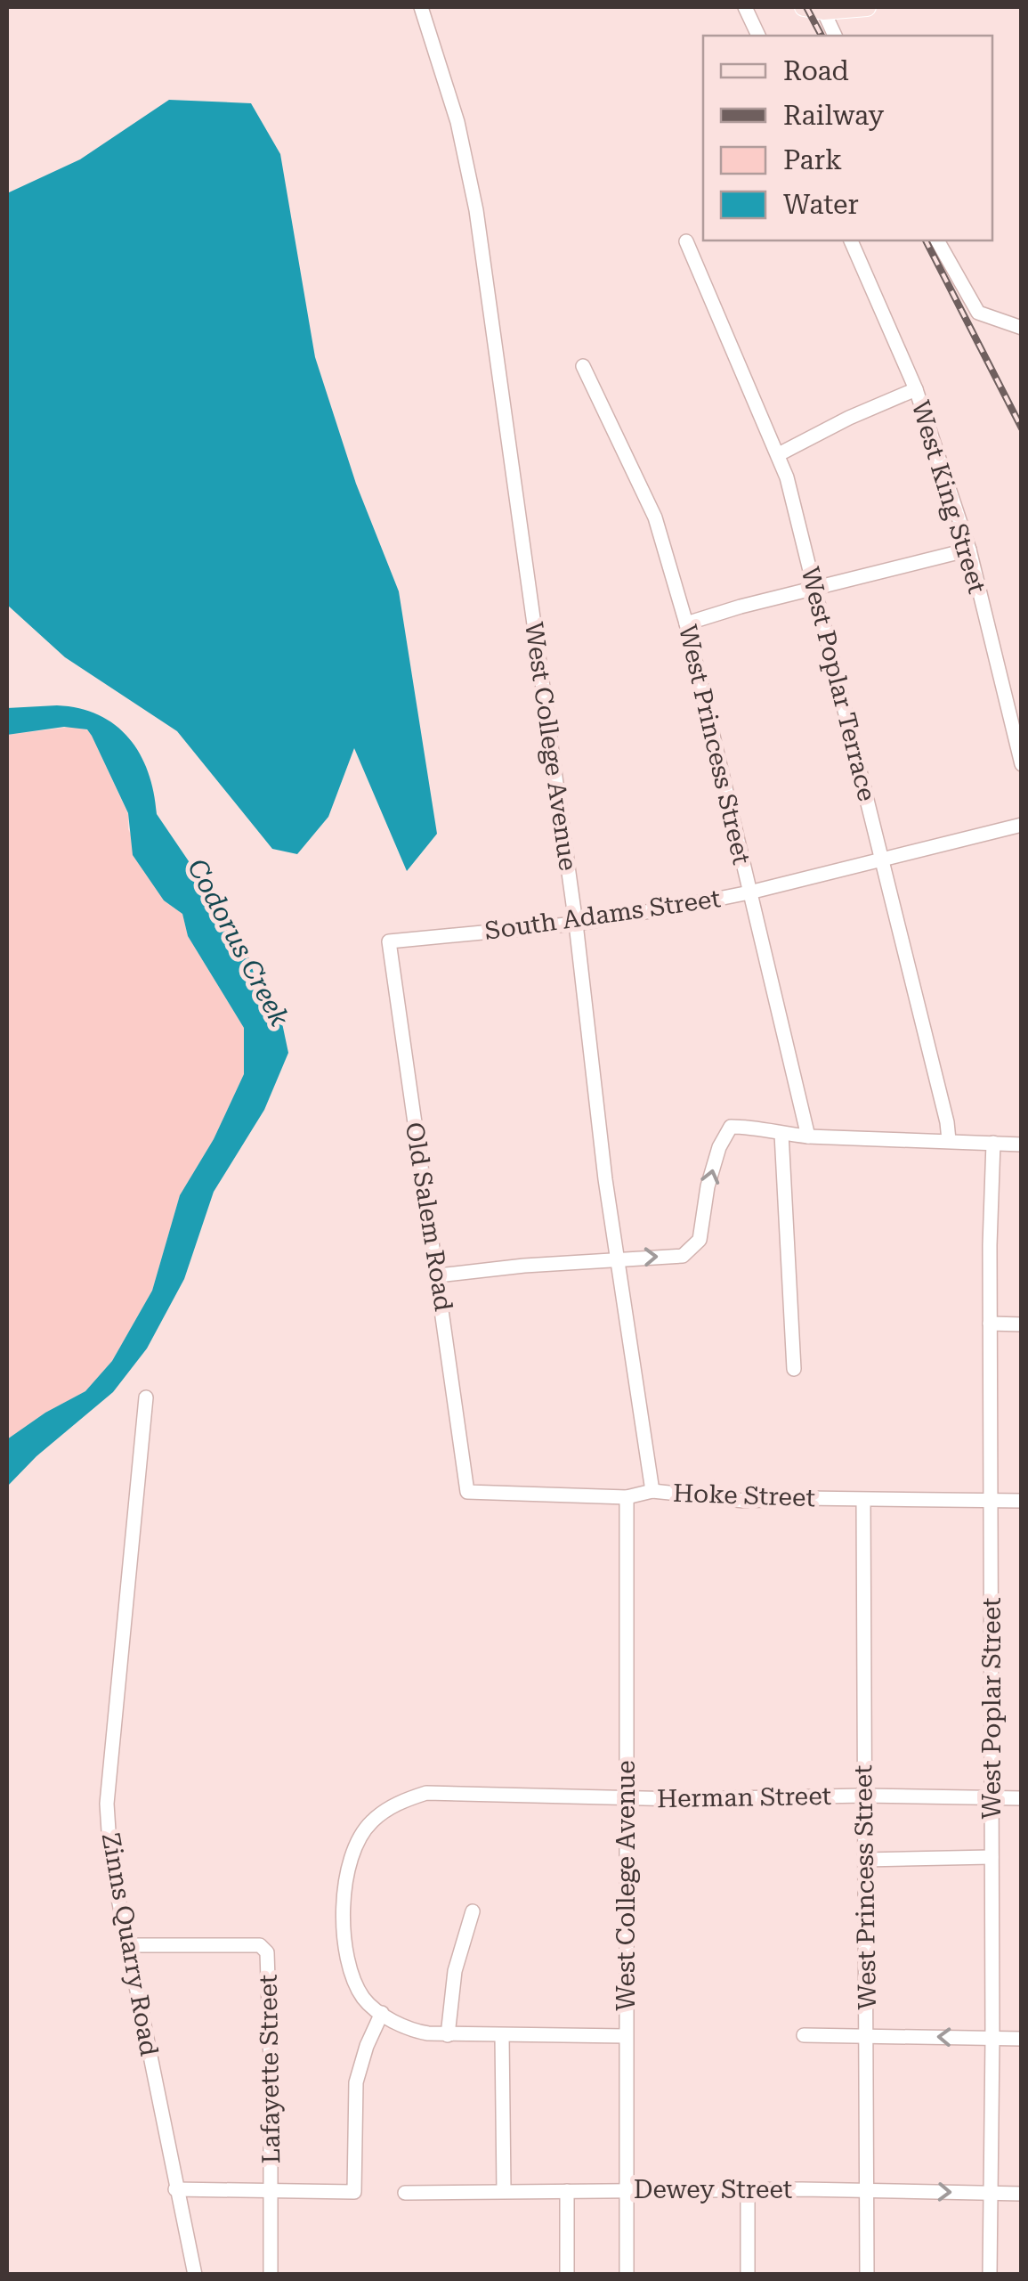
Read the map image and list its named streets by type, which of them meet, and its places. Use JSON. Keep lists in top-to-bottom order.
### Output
{
  "streets": {
    "street": [
      "West King Street",
      "West Poplar Terrace",
      "West Princess Street",
      "West College Avenue",
      "South Adams Street",
      "Old Salem Road",
      "Hoke Street",
      "West Poplar Street",
      "Herman Street",
      "Zinns Quarry Road",
      "Lafayette Street",
      "Dewey Street"
    ]
  },
  "crossings": [
    ["West Poplar Terrace", "South Adams Street"],
    ["West Princess Street", "South Adams Street"],
    ["West Princess Street", "Hoke Street"],
    ["West Princess Street", "Herman Street"],
    ["West Princess Street", "Dewey Street"],
    ["West College Avenue", "South Adams Street"],
    ["West College Avenue", "Hoke Street"],
    ["West College Avenue", "Herman Street"],
    ["West College Avenue", "Dewey Street"],
    ["South Adams Street", "Old Salem Road"],
    ["Old Salem Road", "Hoke Street"],
    ["Hoke Street", "West Poplar Street"],
    ["West Poplar Street", "Herman Street"],
    ["West Poplar Street", "Dewey Street"],
    ["Zinns Quarry Road", "Lafayette Street"]
  ],
  "water": ["Codorus Creek"],
  "legend": [
    "Road",
    "Railway",
    "Park",
    "Water"
  ]
}
